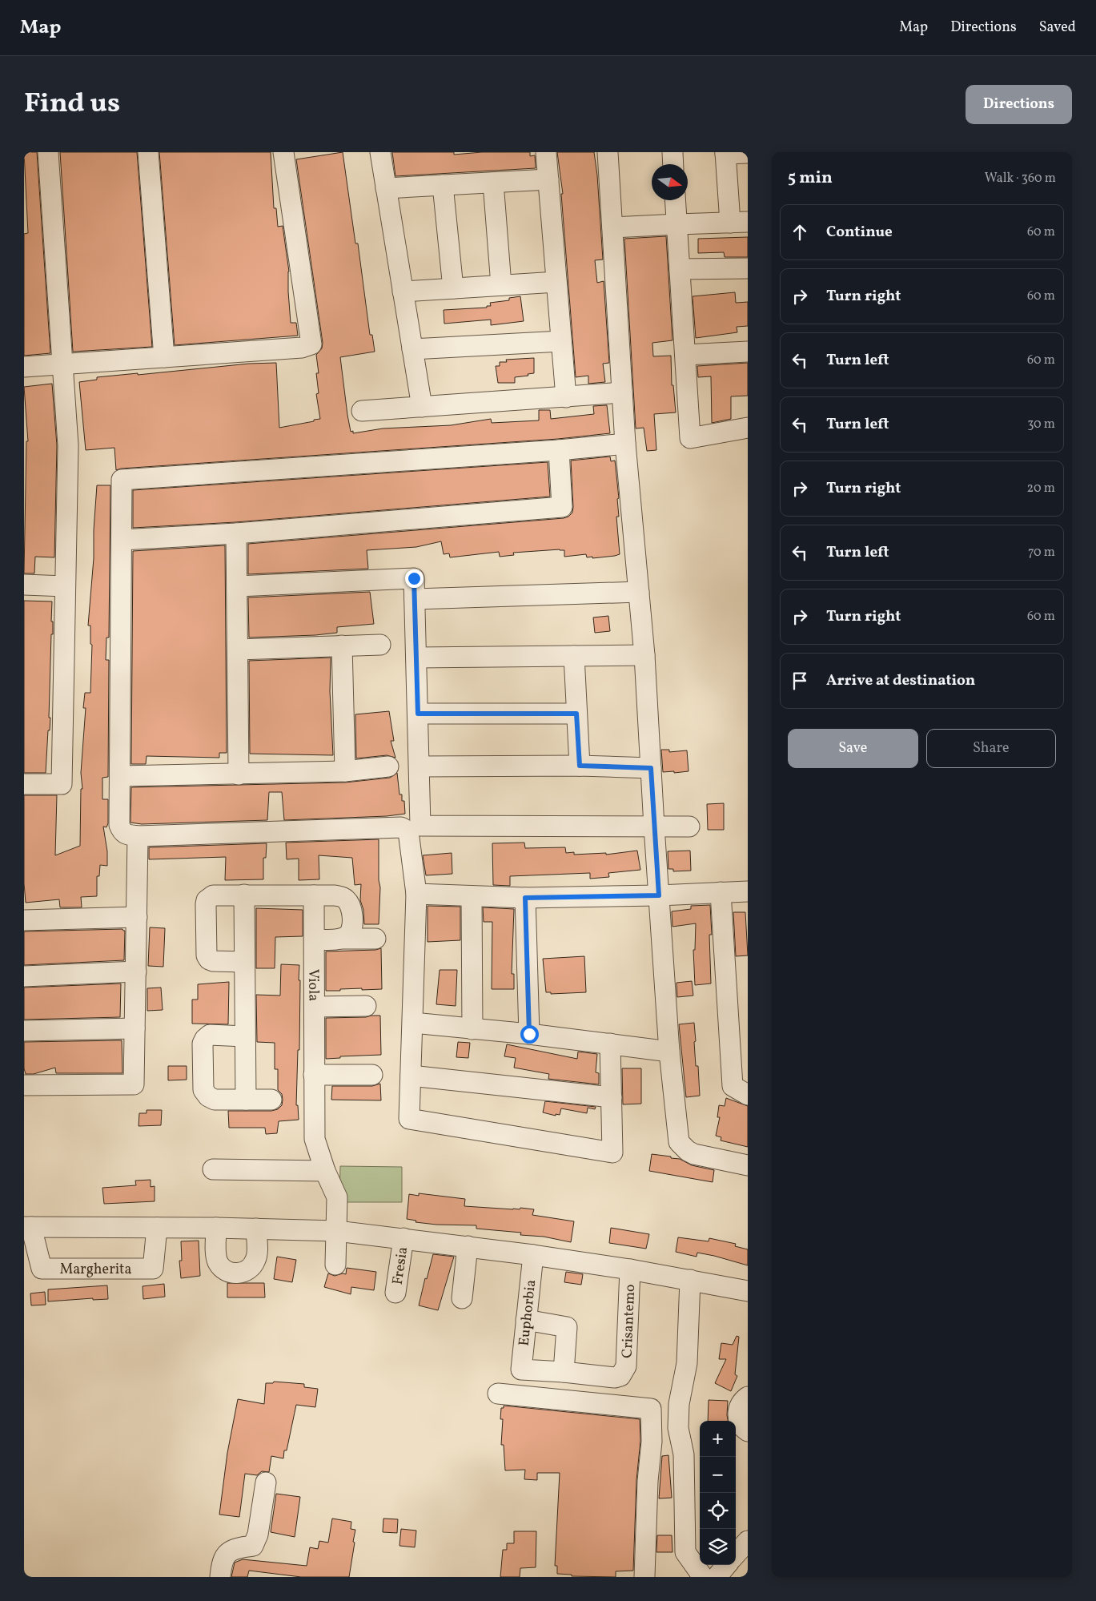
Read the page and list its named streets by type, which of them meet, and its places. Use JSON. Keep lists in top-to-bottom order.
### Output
{
  "streets": {
    "street": [
      "Viola",
      "Fresia",
      "Margherita",
      "Euphorbia",
      "Crisantemo"
    ]
  },
  "crossings": [
    ["Euphorbia", "Crisantemo"]
  ],
  "north": "right",
  "page": {
    "header": "Map",
    "nav": ["Map", "Directions", "Saved"],
    "title": "Find us",
    "buttons": [
      "Directions",
      ["Save", "Share"]
    ],
    "heading": ["5 min", "Walk · 360 m"],
    "list": [
      ["Continue", "60 m"],
      ["Turn right", "60 m"],
      ["Turn left", "60 m"],
      ["Turn left", "30 m"],
      ["Turn right", "20 m"],
      ["Turn left", "70 m"],
      ["Turn right", "60 m"],
      "Arrive at destination"
    ],
    "map_buttons": ["+", "−"]
  }
}
